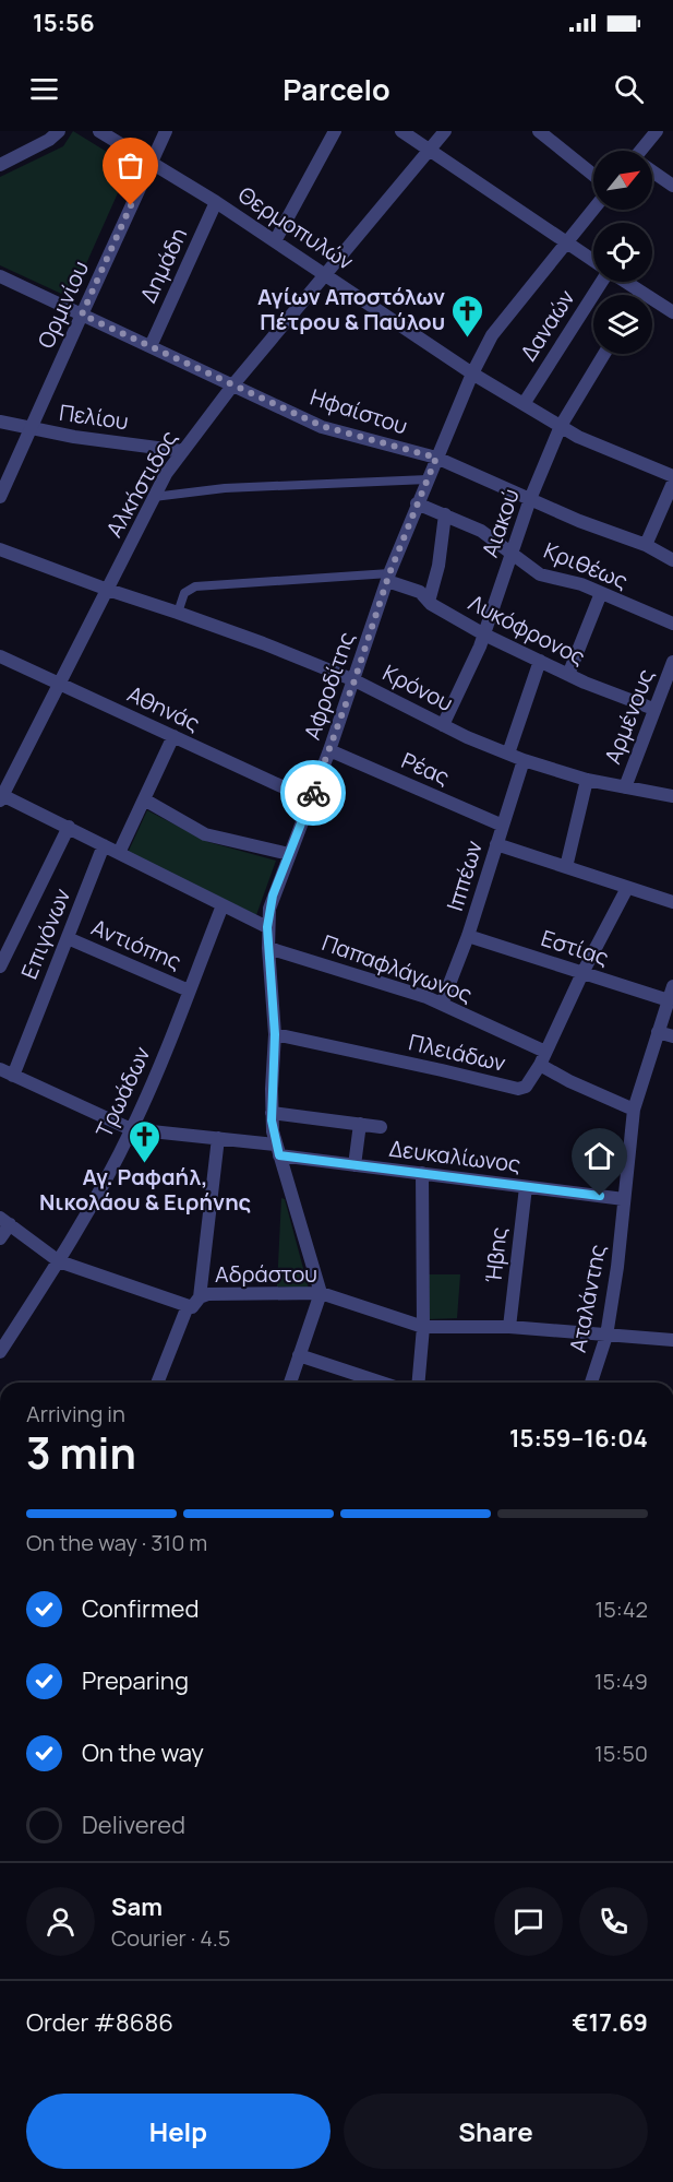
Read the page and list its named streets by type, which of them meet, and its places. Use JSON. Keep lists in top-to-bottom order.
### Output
{
  "streets": {
    "street": [
      "Θερμοπυλών",
      "Δημάδη",
      "Ορμινίου",
      "Δαναών",
      "Ηφαίστου",
      "Πελίου",
      "Αλκήστιδος",
      "Αιακού",
      "Κριθέως",
      "Λυκόφρoνος",
      "Αφροδίτης",
      "Κρόνου",
      "Αθηνάς",
      "Αρμένους",
      "Ρέας",
      "Ιππέων",
      "Επιγόνων",
      "Αντιόπης",
      "Εστίας",
      "Παπαφλάγωνος",
      "Πλειάδων",
      "Τρωάδων",
      "Δευκαλίωνος",
      "Ήβης",
      "Αδράστου",
      "Αταλάντης"
    ]
  },
  "crossings": [
    ["Θερμοπυλών", "Δημάδη"],
    ["Θερμοπυλών", "Ορμινίου"],
    ["Θερμοπυλών", "Δαναών"],
    ["Θερμοπυλών", "Αλκήστιδος"],
    ["Θερμοπυλών", "Αιακού"],
    ["Θερμοπυλών", "Αφροδίτης"],
    ["Δημάδη", "Ηφαίστου"],
    ["Ορμινίου", "Ηφαίστου"],
    ["Ορμινίου", "Πελίου"],
    ["Ηφαίστου", "Αλκήστιδος"],
    ["Ηφαίστου", "Αιακού"],
    ["Ηφαίστου", "Αφροδίτης"],
    ["Πελίου", "Αλκήστιδος"],
    ["Αλκήστιδος", "Κρόνου"],
    ["Αλκήστιδος", "Αθηνάς"],
    ["Αιακού", "Κριθέως"],
    ["Αιακού", "Λυκόφρoνος"],
    ["Αιακού", "Κρόνου"],
    ["Κριθέως", "Αφροδίτης"],
    ["Λυκόφρoνος", "Αφροδίτης"],
    ["Λυκόφρoνος", "Κρόνου"],
    ["Λυκόφρoνος", "Αρμένους"],
    ["Αφροδίτης", "Κρόνου"],
    ["Αφροδίτης", "Αθηνάς"],
    ["Αφροδίτης", "Ρέας"],
    ["Αφροδίτης", "Παπαφλάγωνος"],
    ["Αφροδίτης", "Πλειάδων"],
    ["Αφροδίτης", "Δευκαλίωνος"],
    ["Αφροδίτης", "Αδράστου"],
    ["Κρόνου", "Αρμένους"],
    ["Κρόνου", "Ιππέων"],
    ["Ρέας", "Ιππέων"],
    ["Ιππέων", "Εστίας"],
    ["Ιππέων", "Παπαφλάγωνος"],
    ["Επιγόνων", "Αντιόπης"],
    ["Επιγόνων", "Δευκαλίωνος"],
    ["Αντιόπης", "Τρωάδων"],
    ["Εστίας", "Πλειάδων"],
    ["Εστίας", "Αταλάντης"],
    ["Παπαφλάγωνος", "Πλειάδων"],
    ["Παπαφλάγωνος", "Αταλάντης"],
    ["Τρωάδων", "Δευκαλίωνος"],
    ["Δευκαλίωνος", "Ήβης"],
    ["Δευκαλίωνος", "Αταλάντης"],
    ["Ήβης", "Αδράστου"],
    ["Αδράστου", "Αταλάντης"]
  ],
  "places": {
    "church": ["Αγίων Αποστόλων Πέτρου & Παύλου", "Αγ. Ραφαήλ, Νικολάου & Ειρήνης"]
  },
  "north": "top right",
  "page": {
    "status": "15:56",
    "header": "Parcelo",
    "heading": ["3 min", "Arriving in", "15:59–16:04"],
    "panel": [
      "Sam",
      "Courier · 4.5",
      "Order #8686",
      "€17.69"
    ],
    "bar": "On the way · 310 m",
    "list": [
      ["Confirmed", "15:42"],
      ["Preparing", "15:49"],
      ["On the way", "15:50"],
      "Delivered"
    ],
    "buttons": ["Help", "Share"]
  }
}
